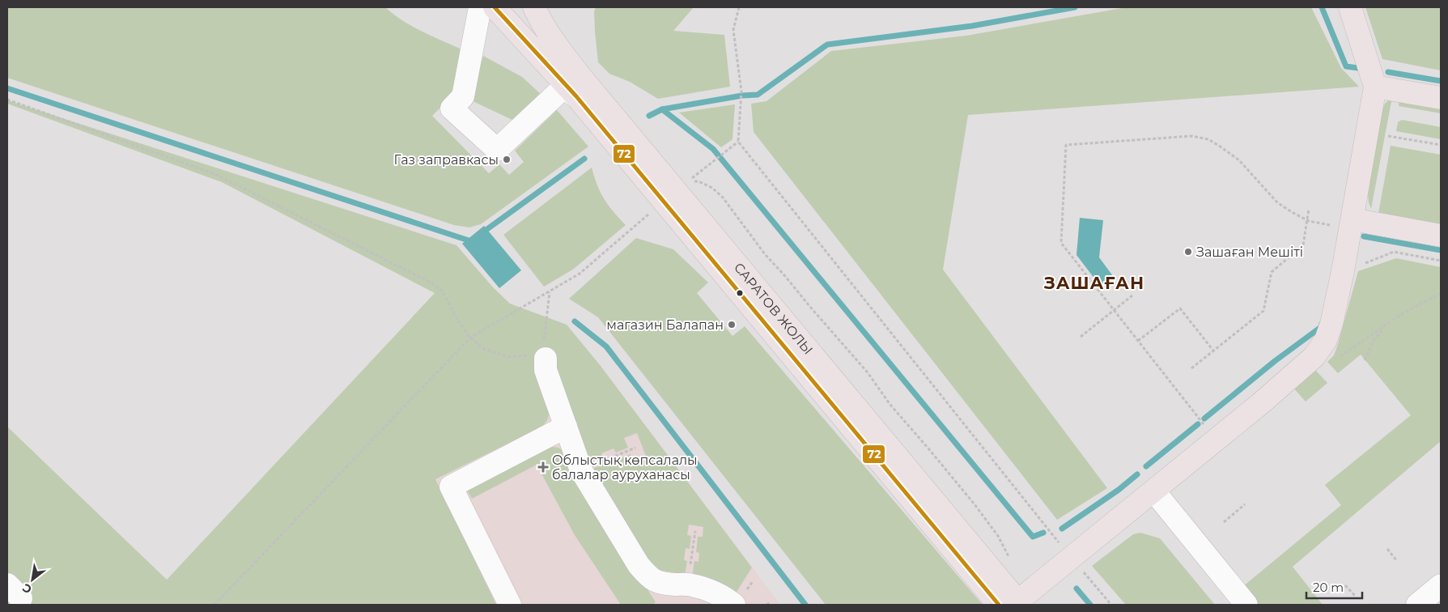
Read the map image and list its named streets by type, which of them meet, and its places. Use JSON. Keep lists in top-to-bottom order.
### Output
{
  "streets": {
    "main road": ["САРАТОВ ЖОЛЫ"]
  },
  "districts": ["ЗАШАҒАН"],
  "places": {
    "other": ["Газ заправкасы", "Зашаған Мешіті", "магазин Балапан"],
    "health": ["Облыстық көпсалалы балалар ауруханасы"]
  },
  "lines": ["transit line 72"],
  "scale_bar": "20 m",
  "north": "bottom left"
}
